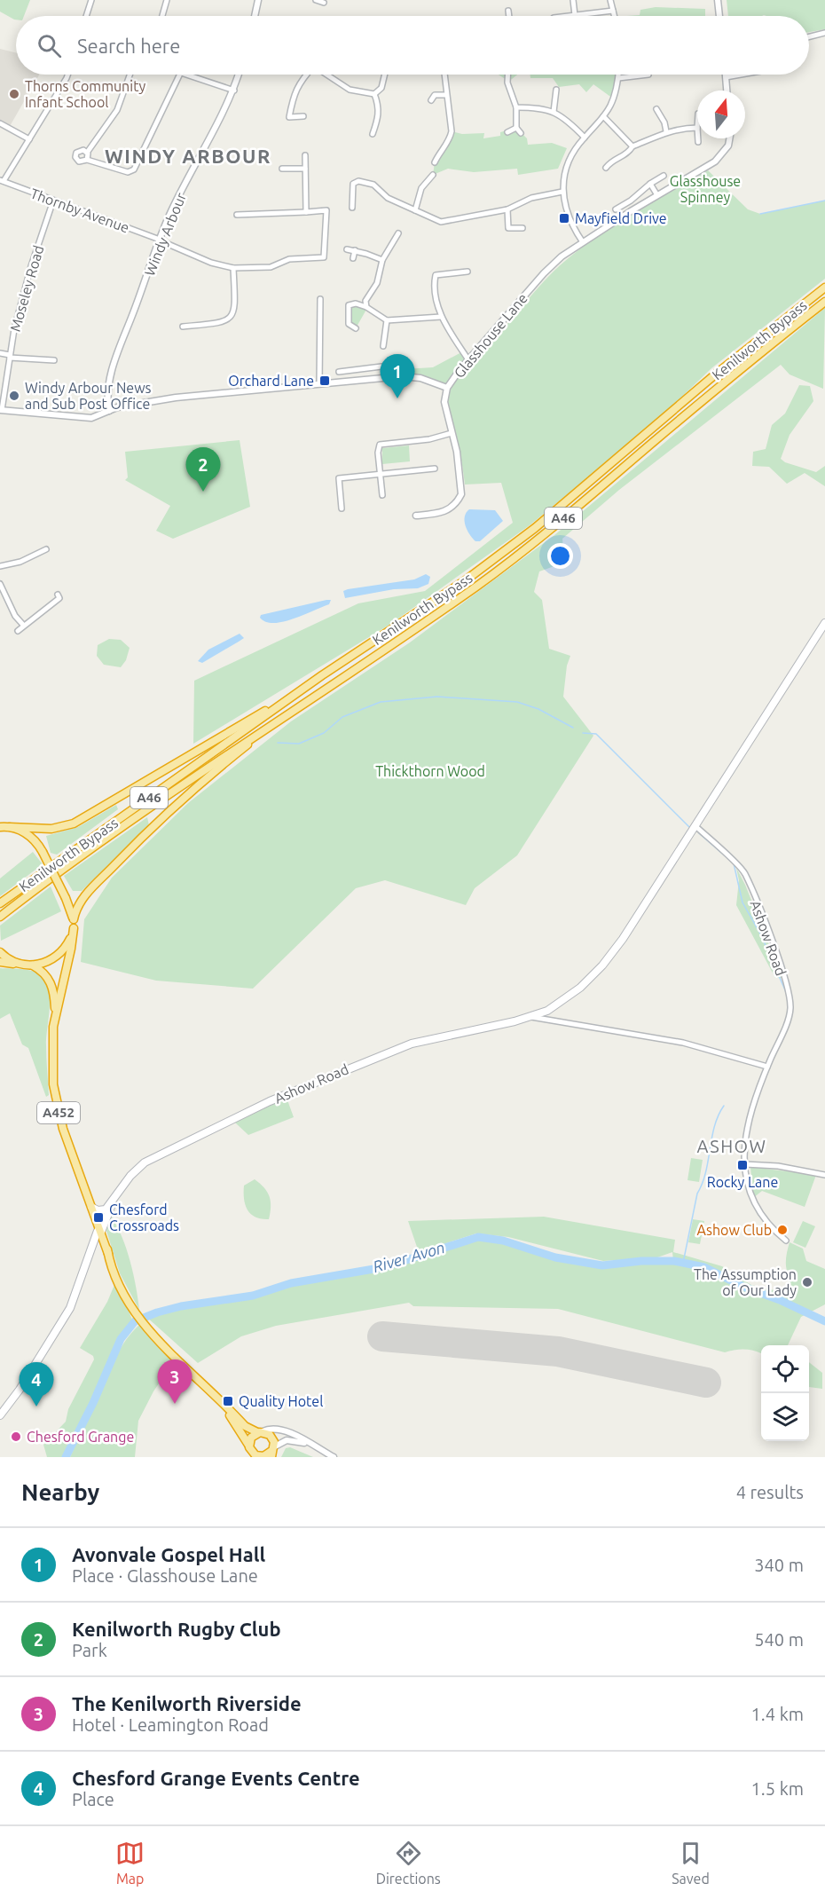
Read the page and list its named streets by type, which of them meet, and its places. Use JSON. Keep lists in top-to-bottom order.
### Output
{
  "streets": {
    "highway": ["Kenilworth Bypass", "A46", "A452"],
    "main road": ["Ashow Road"],
    "street": [
      "Thornby Avenue",
      "Windy Arbour",
      "Moseley Road",
      "Glasshouse Lane"
    ]
  },
  "crossings": [
    ["Thornby Avenue", "Windy Arbour"],
    ["Thornby Avenue", "Moseley Road"],
    ["Windy Arbour", "Glasshouse Lane"],
    ["Moseley Road", "Glasshouse Lane"],
    ["Ashow Road", "A452"]
  ],
  "districts": ["WINDY ARBOUR", "ASHOW"],
  "water": ["River Avon"],
  "parks": ["Glasshouse Spinney", "Thickthorn Wood"],
  "places": {
    "other": [
      "Thorns Community Infant School",
      "Windy Arbour News and Sub Post Office",
      "Ashow Club",
      "The Assumption of Our Lady",
      "Chesford Grange"
    ],
    "transit": [
      "Mayfield Drive",
      "Orchard Lane",
      "Rocky Lane",
      "Chesford Crossroads",
      "Quality Hotel"
    ]
  },
  "north": "top",
  "page": {
    "search": "Search here",
    "pins": [
      "1",
      "2",
      "3",
      "4"
    ],
    "heading": ["Nearby", "4 results"],
    "list": [
      {
        "mark": "1",
        "name": "Avonvale Gospel Hall",
        "note": "Place · Glasshouse Lane",
        "value": "340 m"
      },
      {
        "mark": "2",
        "name": "Kenilworth Rugby Club",
        "note": "Park",
        "value": "540 m"
      },
      {
        "mark": "3",
        "name": "The Kenilworth Riverside",
        "note": "Hotel · Leamington Road",
        "value": "1.4 km"
      },
      {
        "mark": "4",
        "name": "Chesford Grange Events Centre",
        "note": "Place",
        "value": "1.5 km"
      }
    ],
    "nav": ["Map", "Directions", "Saved"]
  }
}
